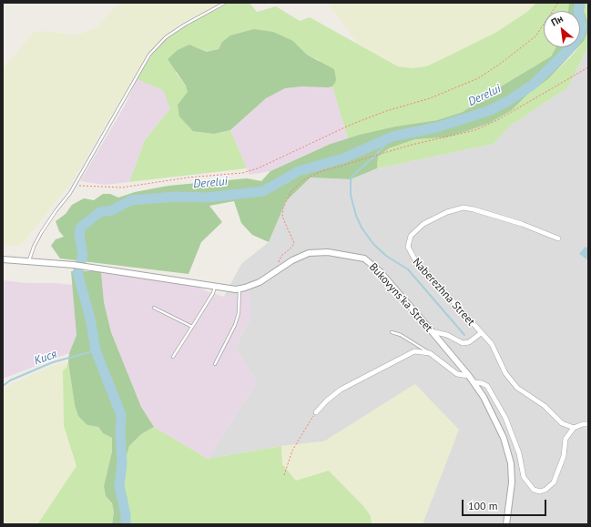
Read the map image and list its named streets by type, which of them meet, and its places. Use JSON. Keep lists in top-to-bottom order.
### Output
{
  "streets": {
    "street": ["Naberezhna Street", "Bukovyns'ka Street"]
  },
  "water": ["Derelui", "Кися"],
  "scale_bar": "100 m",
  "north": "top left"
}
